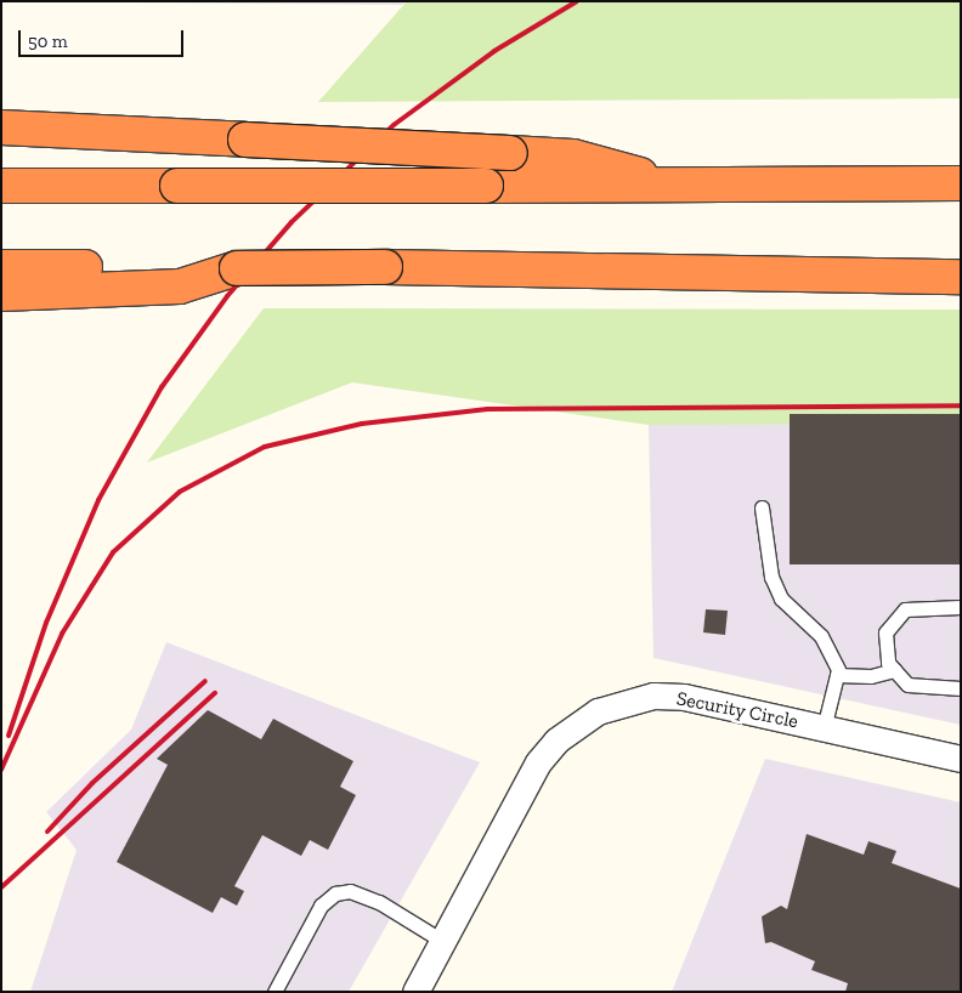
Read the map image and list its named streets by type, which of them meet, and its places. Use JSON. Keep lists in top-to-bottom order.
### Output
{
  "streets": {
    "street": ["Security Circle"]
  },
  "scale_bar": "50 m"
}
